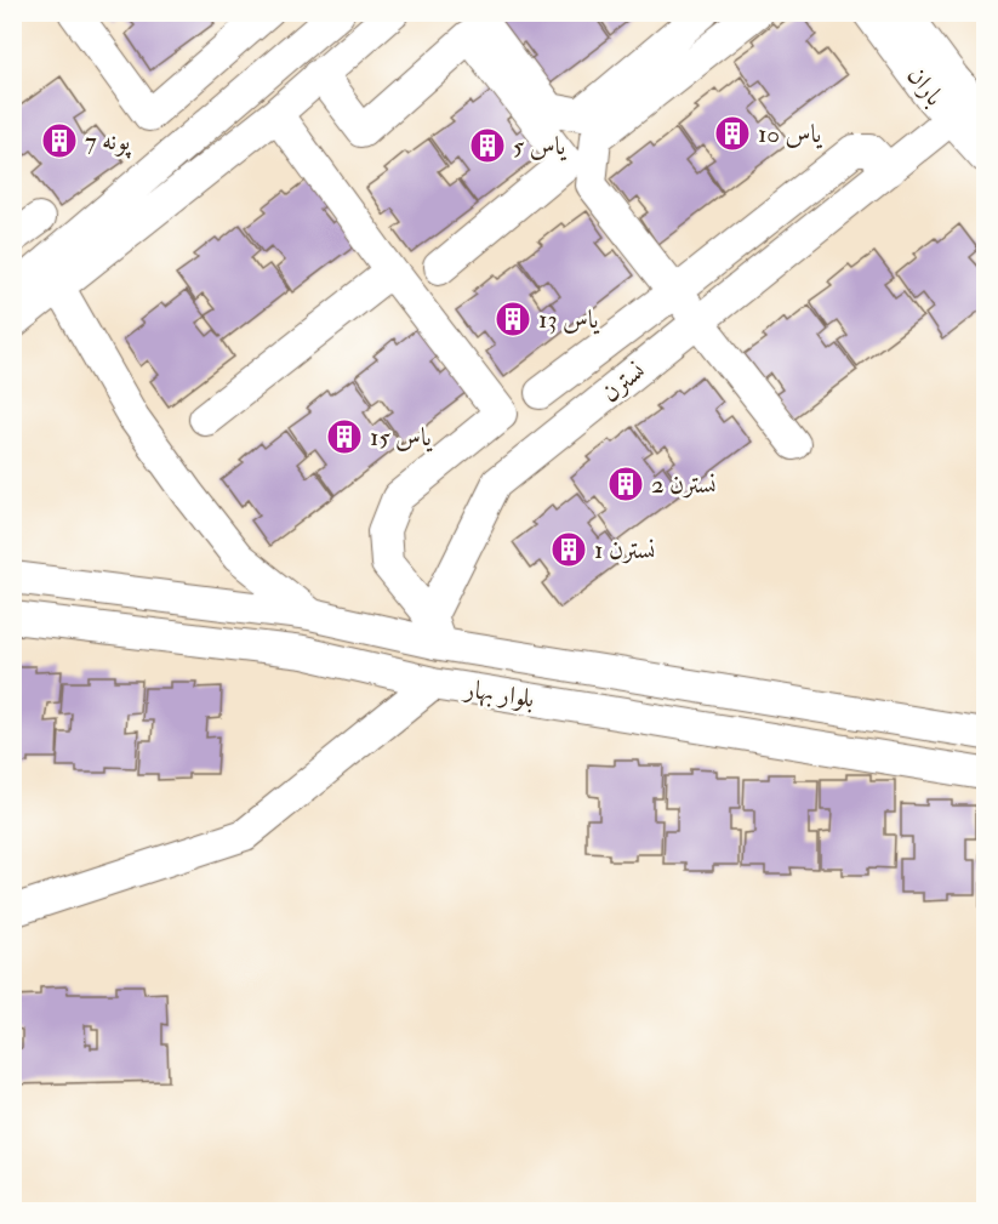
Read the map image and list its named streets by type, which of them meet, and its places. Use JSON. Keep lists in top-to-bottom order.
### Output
{
  "streets": {
    "street": ["باران", "نسترن", "بلوار بهار"]
  },
  "crossings": [
    ["باران", "نسترن"],
    ["نسترن", "بلوار بهار"]
  ],
  "places": {
    "building": [
      "یاس 10",
      "پونه 7",
      "یاس 5",
      "یاس 13",
      "یاس 15",
      "نسترن 2",
      "نسترن 1"
    ]
  }
}
